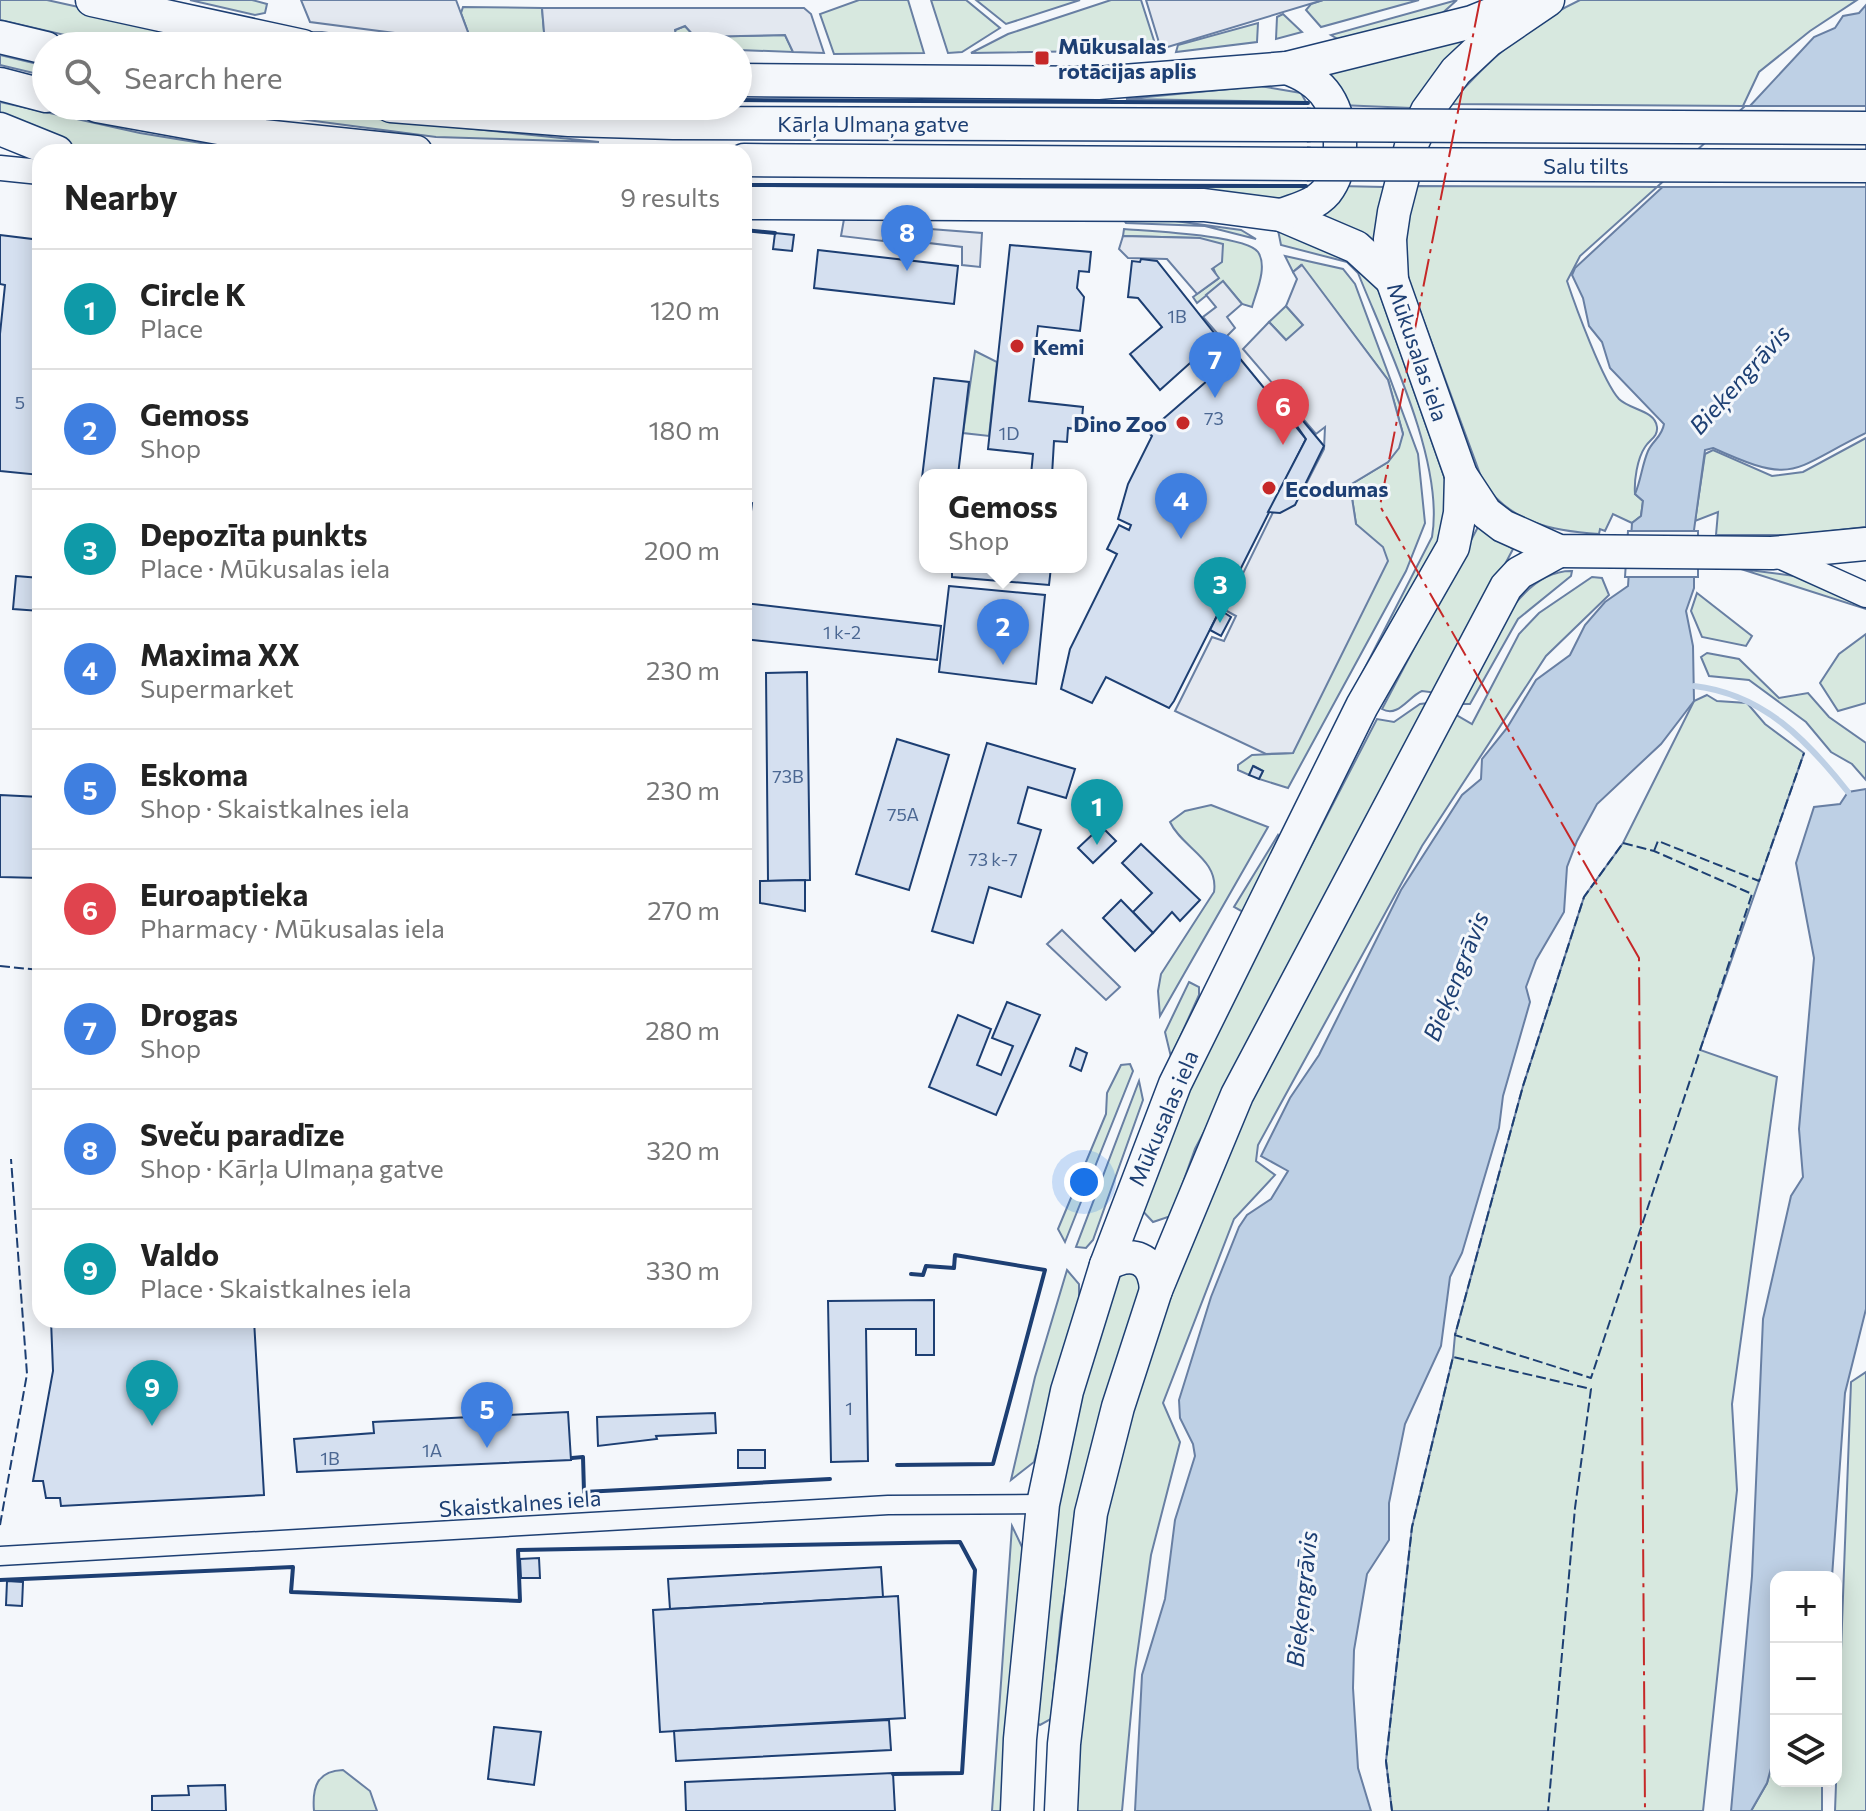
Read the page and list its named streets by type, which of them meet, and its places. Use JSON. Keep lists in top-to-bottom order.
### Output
{
  "streets": {
    "highway": ["Kārļa Ulmaņa gatve", "Salu tilts", "Mūkusalas iela"],
    "street": ["Skaistkalnes iela"]
  },
  "crossings": [
    ["Kārļa Ulmaņa gatve", "Salu tilts"],
    ["Mūkusalas iela", "Skaistkalnes iela"]
  ],
  "water": ["Bieķengrāvis"],
  "places": {
    "transit": ["Mūkusalas rotācijas aplis"],
    "other": ["Kemi", "Dino Zoo", "Ecodumas"]
  },
  "house_numbers": [
    "1B",
    "5",
    "73",
    "1D",
    "1 k-2",
    "73B",
    "75A",
    "73 k-7",
    "1",
    "1A",
    "1B"
  ],
  "page": {
    "search": "Search here",
    "heading": ["Nearby", "9 results"],
    "pins": [
      "8",
      "7",
      "6",
      "4",
      "3",
      "2",
      "1",
      "9",
      "5"
    ],
    "list": [
      {
        "mark": "1",
        "name": "Circle K",
        "note": "Place",
        "value": "120 m"
      },
      {
        "mark": "2",
        "name": "Gemoss",
        "note": "Shop",
        "value": "180 m"
      },
      {
        "mark": "3",
        "name": "Depozīta punkts",
        "note": "Place · Mūkusalas iela",
        "value": "200 m"
      },
      {
        "mark": "4",
        "name": "Maxima XX",
        "note": "Supermarket",
        "value": "230 m"
      },
      {
        "mark": "5",
        "name": "Eskoma",
        "note": "Shop · Skaistkalnes iela",
        "value": "230 m"
      },
      {
        "mark": "6",
        "name": "Euroaptieka",
        "note": "Pharmacy · Mūkusalas iela",
        "value": "270 m"
      },
      {
        "mark": "7",
        "name": "Drogas",
        "note": "Shop",
        "value": "280 m"
      },
      {
        "mark": "8",
        "name": "Sveču paradīze",
        "note": "Shop · Kārļa Ulmaņa gatve",
        "value": "320 m"
      },
      {
        "mark": "9",
        "name": "Valdo",
        "note": "Place · Skaistkalnes iela",
        "value": "330 m"
      }
    ],
    "popup": ["Gemoss", "Shop"],
    "map_buttons": ["+", "−"]
  }
}
